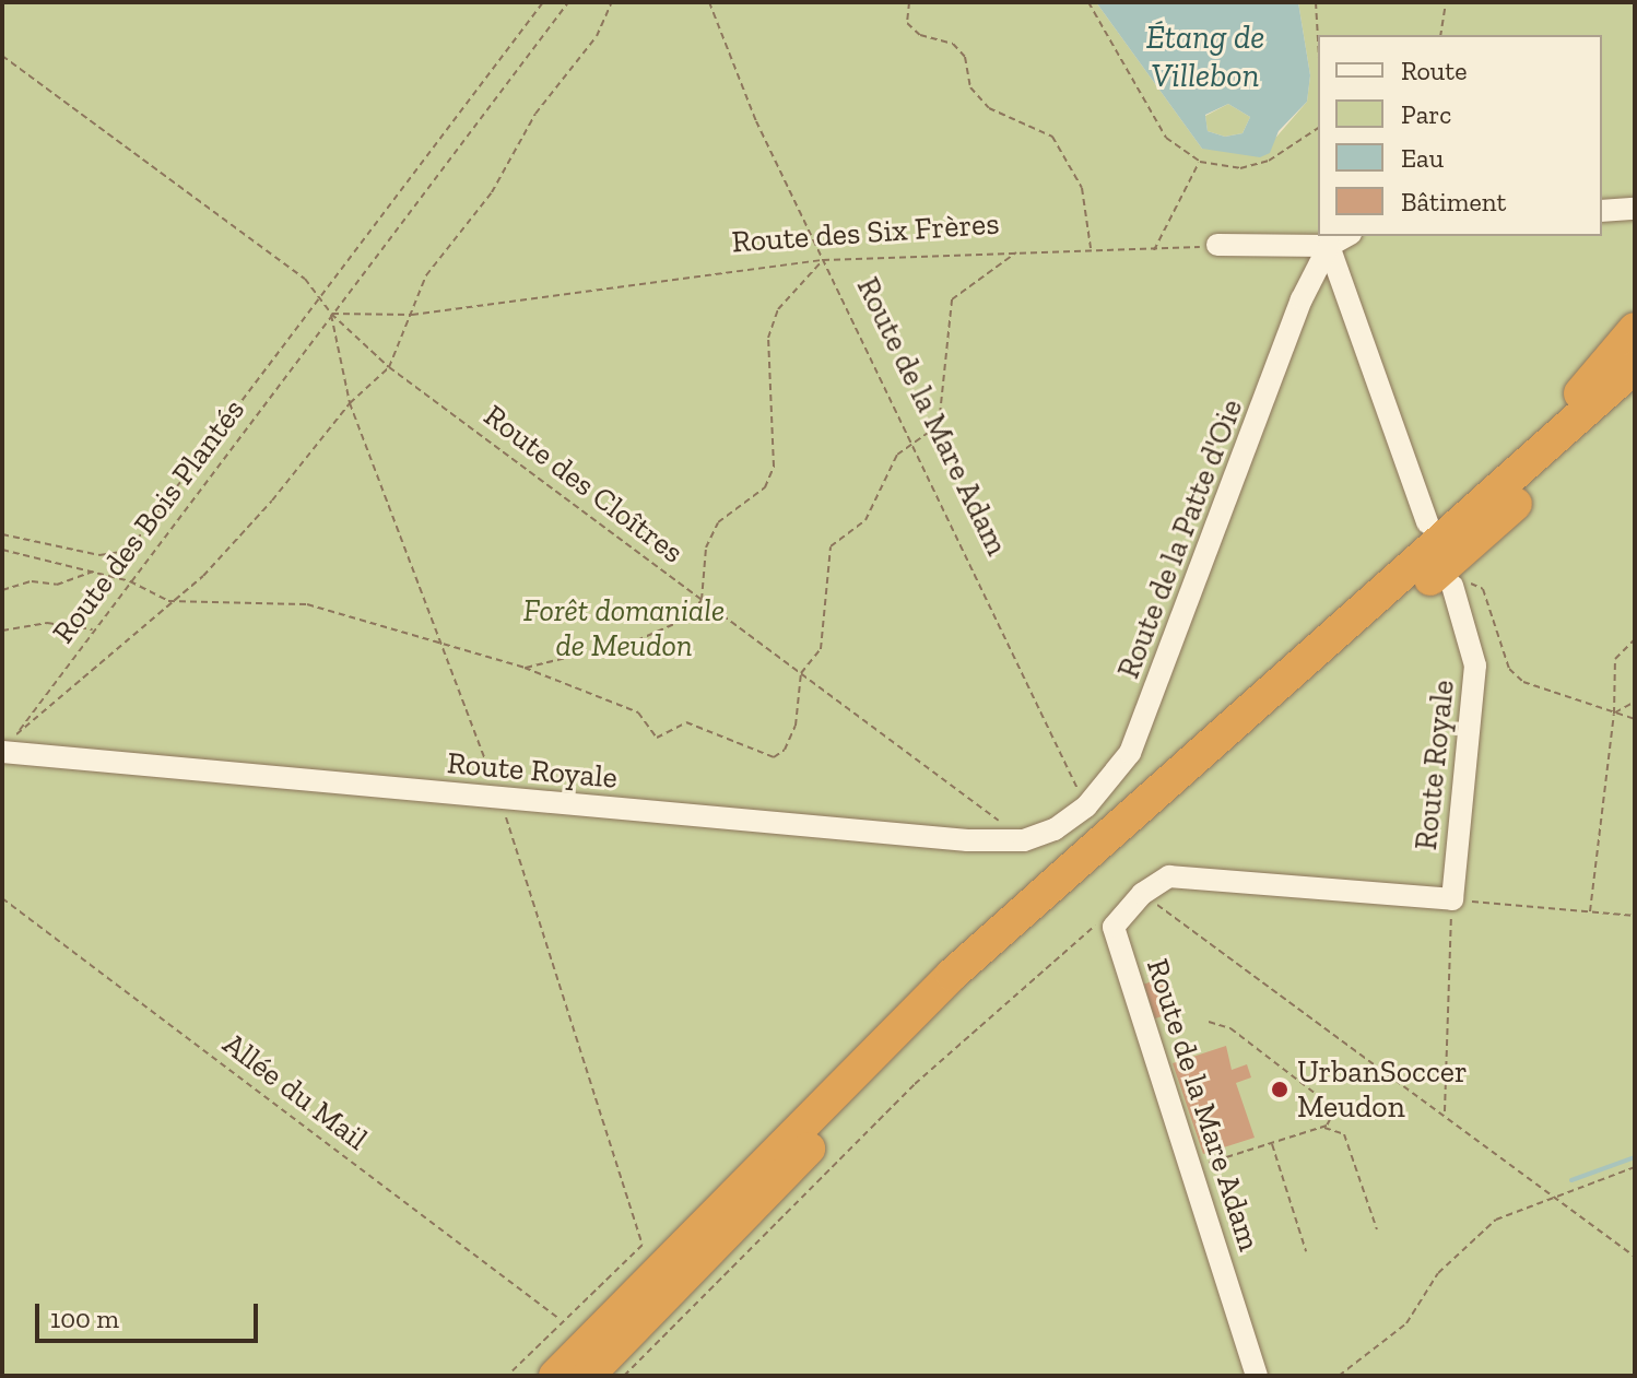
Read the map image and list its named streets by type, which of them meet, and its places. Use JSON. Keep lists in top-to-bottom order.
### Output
{
  "streets": {
    "street": ["Route de la Mare Adam", "Route de la Patte d'Oie", "Route Royale"],
    "path": [
      "Route des Six Frères",
      "Route des Cloîtres",
      "Route des Bois Plantés",
      "Allée du Mail"
    ]
  },
  "crossings": [
    ["Route des Six Frères", "Route de la Mare Adam"],
    ["Route des Six Frères", "Route des Cloîtres"],
    ["Route des Six Frères", "Route des Bois Plantés"],
    ["Route de la Mare Adam", "Route de la Patte d'Oie"],
    ["Route des Cloîtres", "Route des Bois Plantés"],
    ["Route des Cloîtres", "Route Royale"],
    ["Route des Bois Plantés", "Route Royale"],
    ["Route de la Patte d'Oie", "Route Royale"]
  ],
  "water": ["Étang de Villebon"],
  "parks": ["Forêt domaniale de Meudon"],
  "places": ["UrbanSoccer Meudon"],
  "legend": [
    "Route",
    "Parc",
    "Eau",
    "Bâtiment"
  ],
  "scale_bar": "100 m"
}
